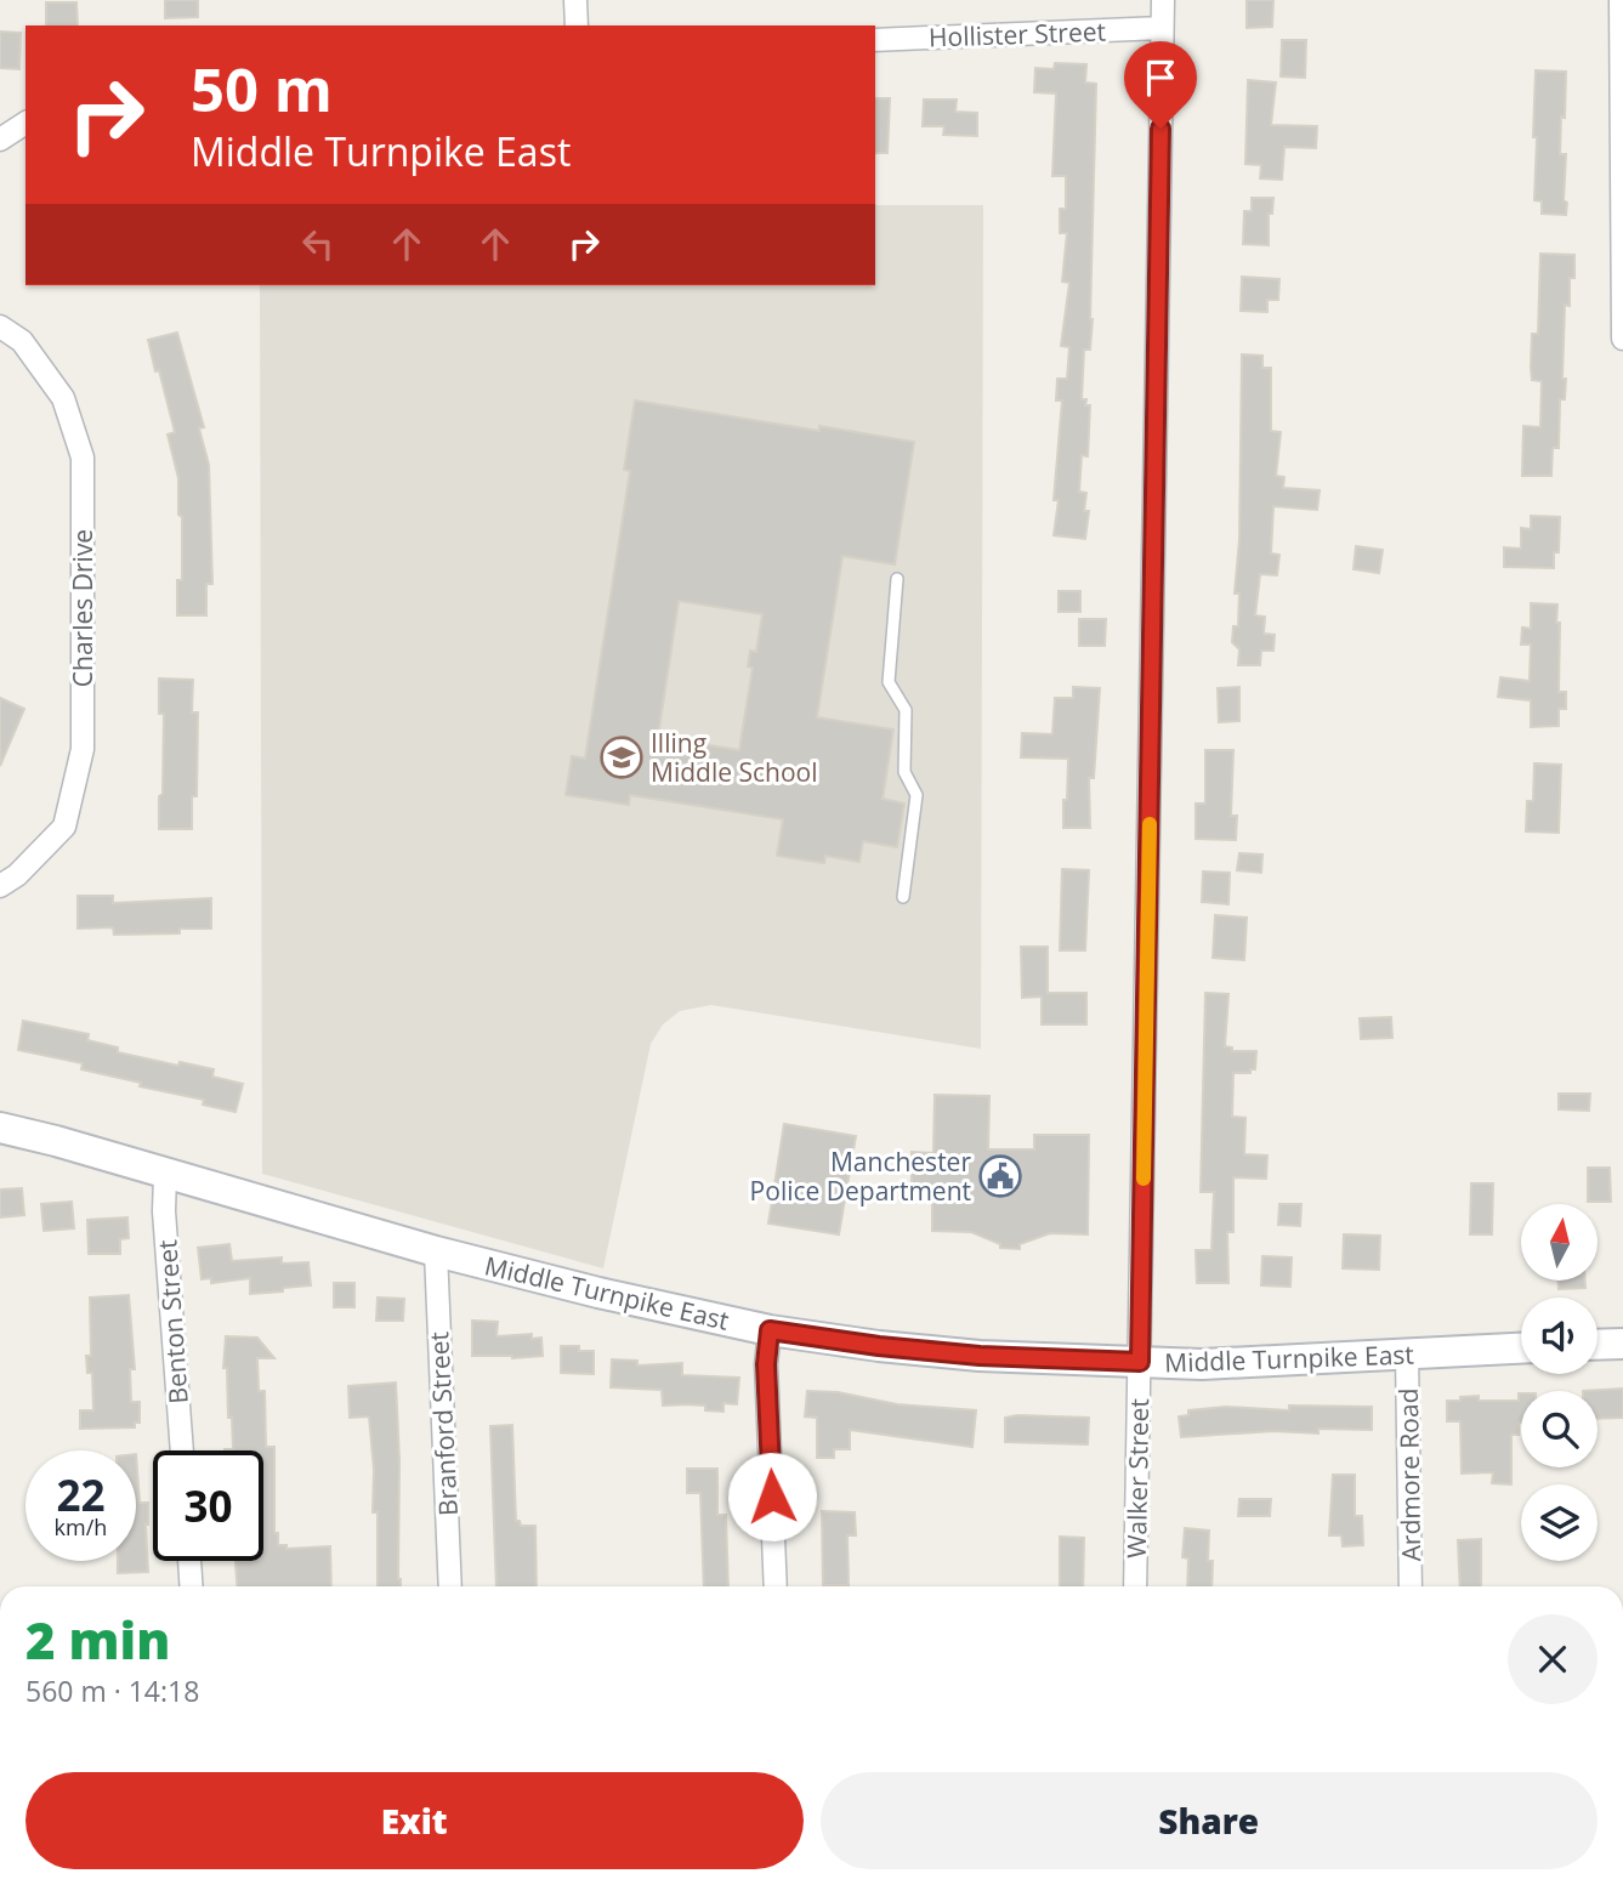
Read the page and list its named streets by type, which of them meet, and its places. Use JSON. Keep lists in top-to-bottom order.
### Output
{
  "streets": {
    "main road": ["Middle Turnpike East"],
    "street": [
      "Hollister Street",
      "Charles Drive",
      "Benton Street",
      "Branford Street",
      "Ardmore Road",
      "Walker Street"
    ]
  },
  "crossings": [
    ["Hollister Street", "Walker Street"],
    ["Middle Turnpike East", "Benton Street"],
    ["Middle Turnpike East", "Branford Street"],
    ["Middle Turnpike East", "Ardmore Road"],
    ["Middle Turnpike East", "Walker Street"]
  ],
  "places": {
    "school or university": ["Illing Middle School"],
    "public building": ["Manchester Police Department"]
  },
  "north": "top",
  "page": {
    "turn": ["50 m", "Middle Turnpike East"],
    "speed": "22 km/h",
    "limit": "30",
    "heading": ["2 min", "560 m · 14:18"],
    "buttons": ["Exit", "Share"]
  }
}
